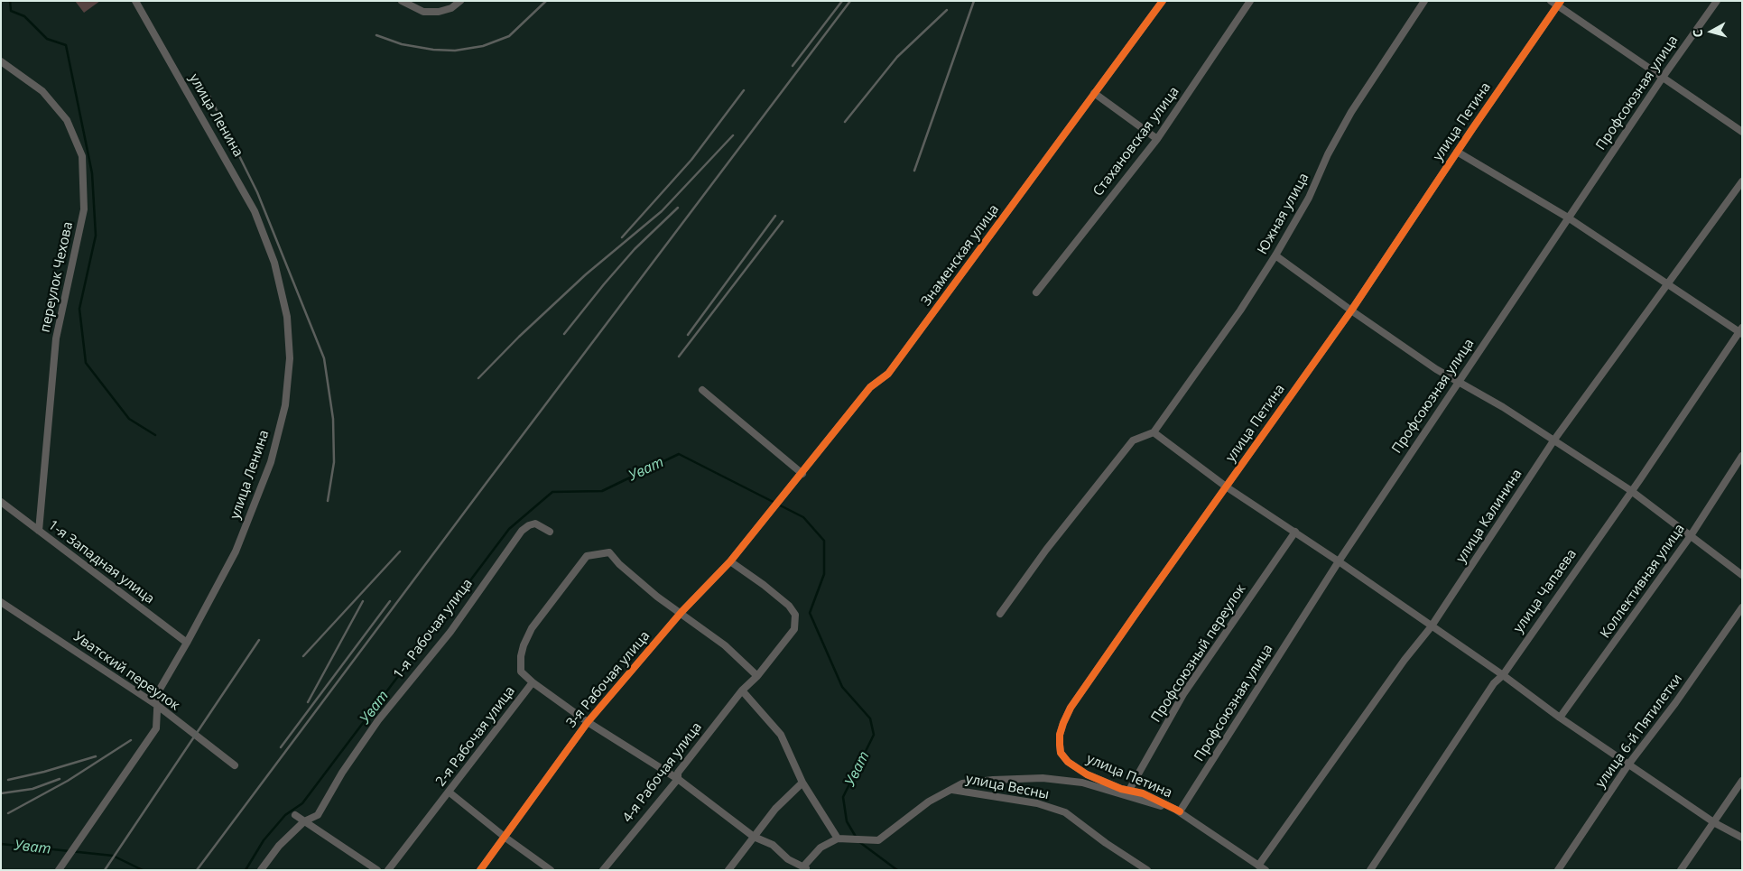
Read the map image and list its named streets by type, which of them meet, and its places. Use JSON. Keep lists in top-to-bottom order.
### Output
{
  "streets": {
    "street": [
      "Профсоюзная улица",
      "улица Ленина",
      "улица Петина",
      "Стахановская улица",
      "Южная улица",
      "Знаменская улица",
      "переулок Чехова",
      "улица Калинина",
      "1-я Западная улица",
      "Коллективная улица",
      "улица Чапаева",
      "1-я Рабочая улица",
      "Профсоюзный переулок",
      "Уватский переулок",
      "3-я Рабочая улица",
      "улица 6-й Пятилетки",
      "2-я Рабочая улица",
      "4-я Рабочая улица",
      "улица Весны"
    ]
  },
  "crossings": [
    ["Профсоюзная улица", "улица Петина"],
    ["улица Ленина", "1-я Западная улица"],
    ["улица Ленина", "Уватский переулок"],
    ["улица Петина", "Профсоюзный переулок"],
    ["Знаменская улица", "3-я Рабочая улица"],
    ["переулок Чехова", "1-я Западная улица"],
    ["3-я Рабочая улица", "2-я Рабочая улица"],
    ["3-я Рабочая улица", "4-я Рабочая улица"]
  ],
  "water": ["Уват"],
  "north": "left"
}
